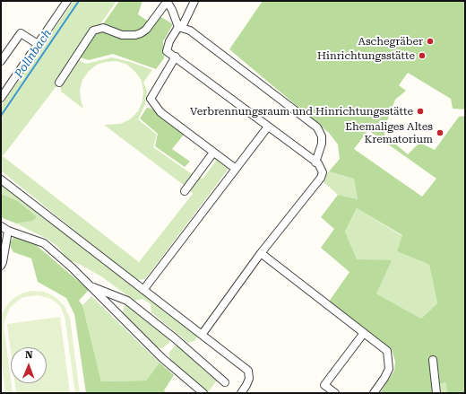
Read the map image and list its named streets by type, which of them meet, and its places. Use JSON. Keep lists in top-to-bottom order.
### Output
{
  "water": ["Pollnbach"],
  "places": [
    "Aschegräber",
    "Hinrichtungsstätte",
    "Verbrennungsraum und Hinrichtungsstätte",
    "Ehemaliges Altes Krematorium"
  ],
  "north": "top"
}
